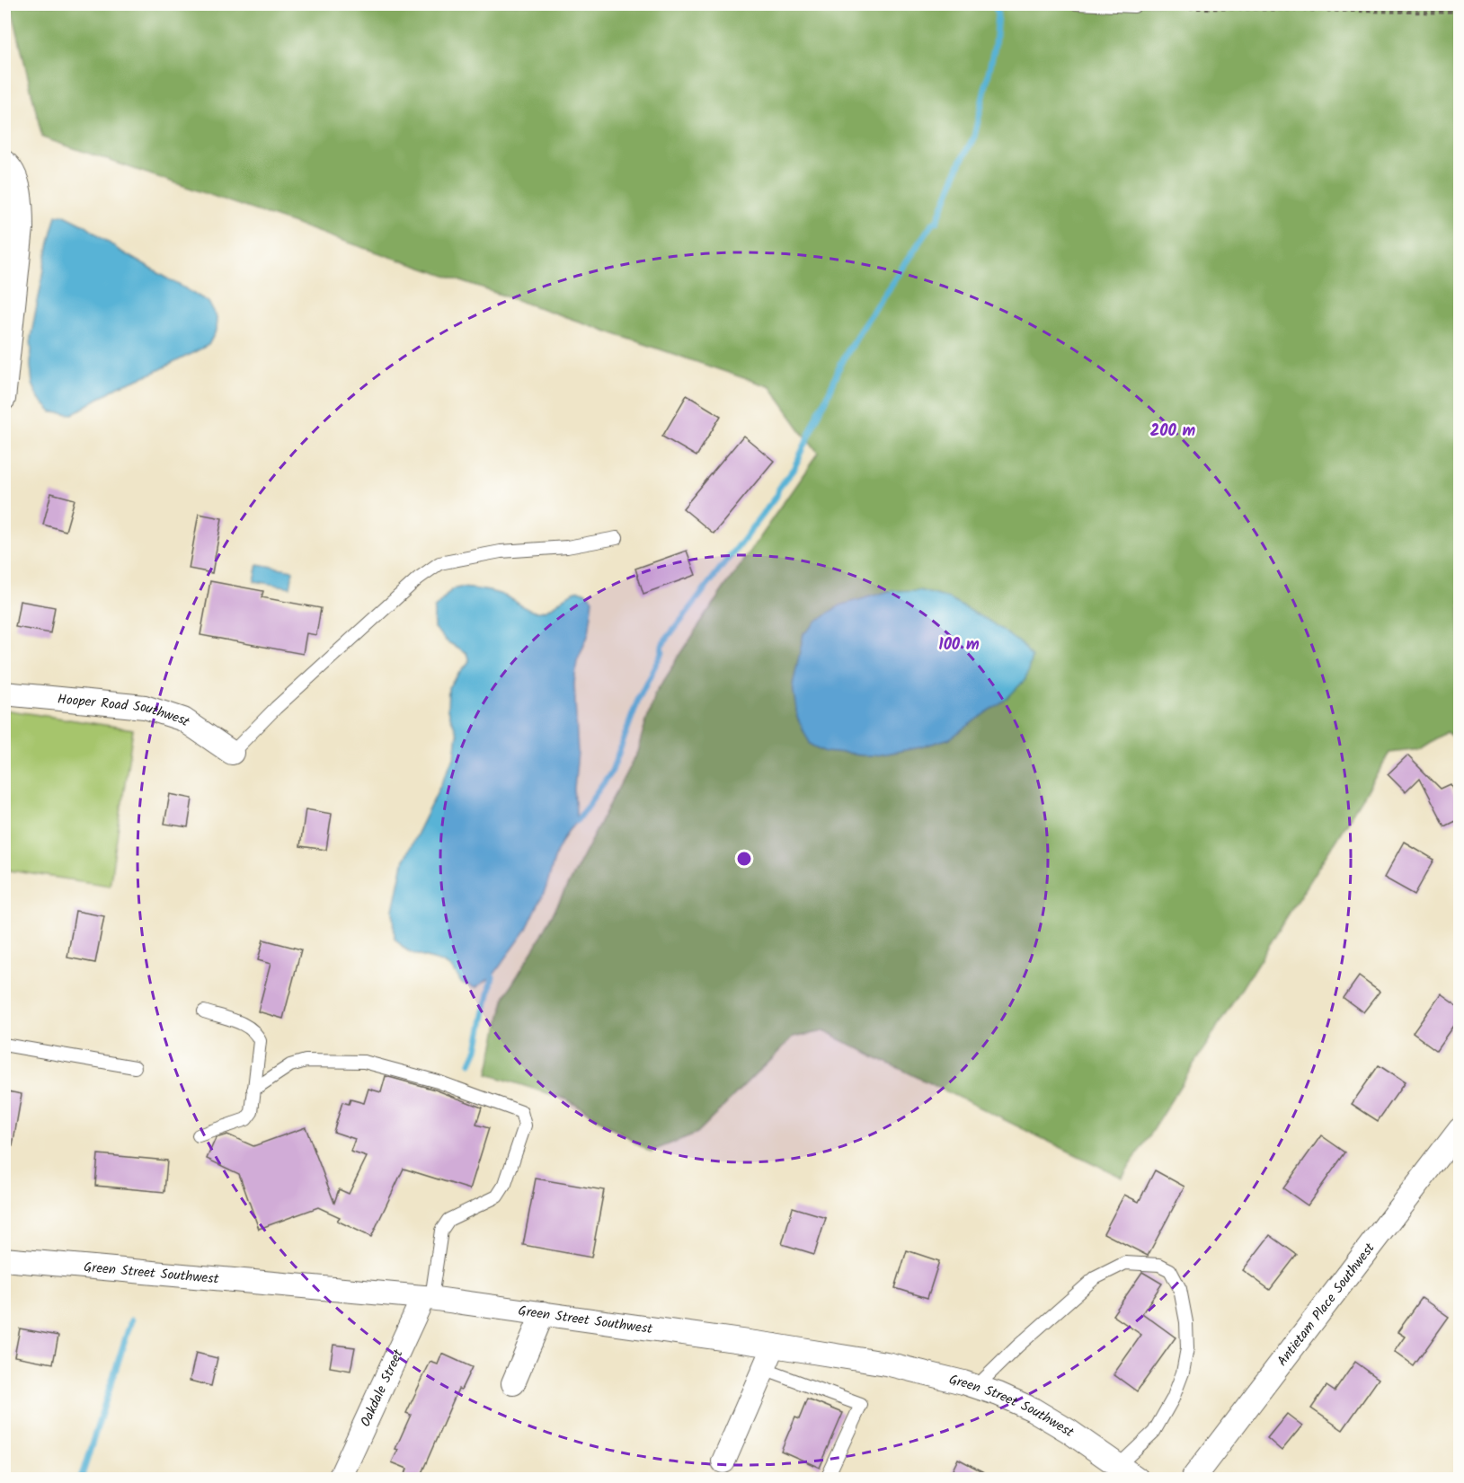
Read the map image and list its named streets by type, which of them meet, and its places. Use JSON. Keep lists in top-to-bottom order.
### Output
{
  "streets": {
    "street": [
      "Hooper Road Southwest",
      "Green Street Southwest",
      "Antietam Place Southwest",
      "Oakdale Street"
    ]
  },
  "crossings": [
    ["Green Street Southwest", "Oakdale Street"]
  ],
  "rings": ["200 m", "100 m"]
}
